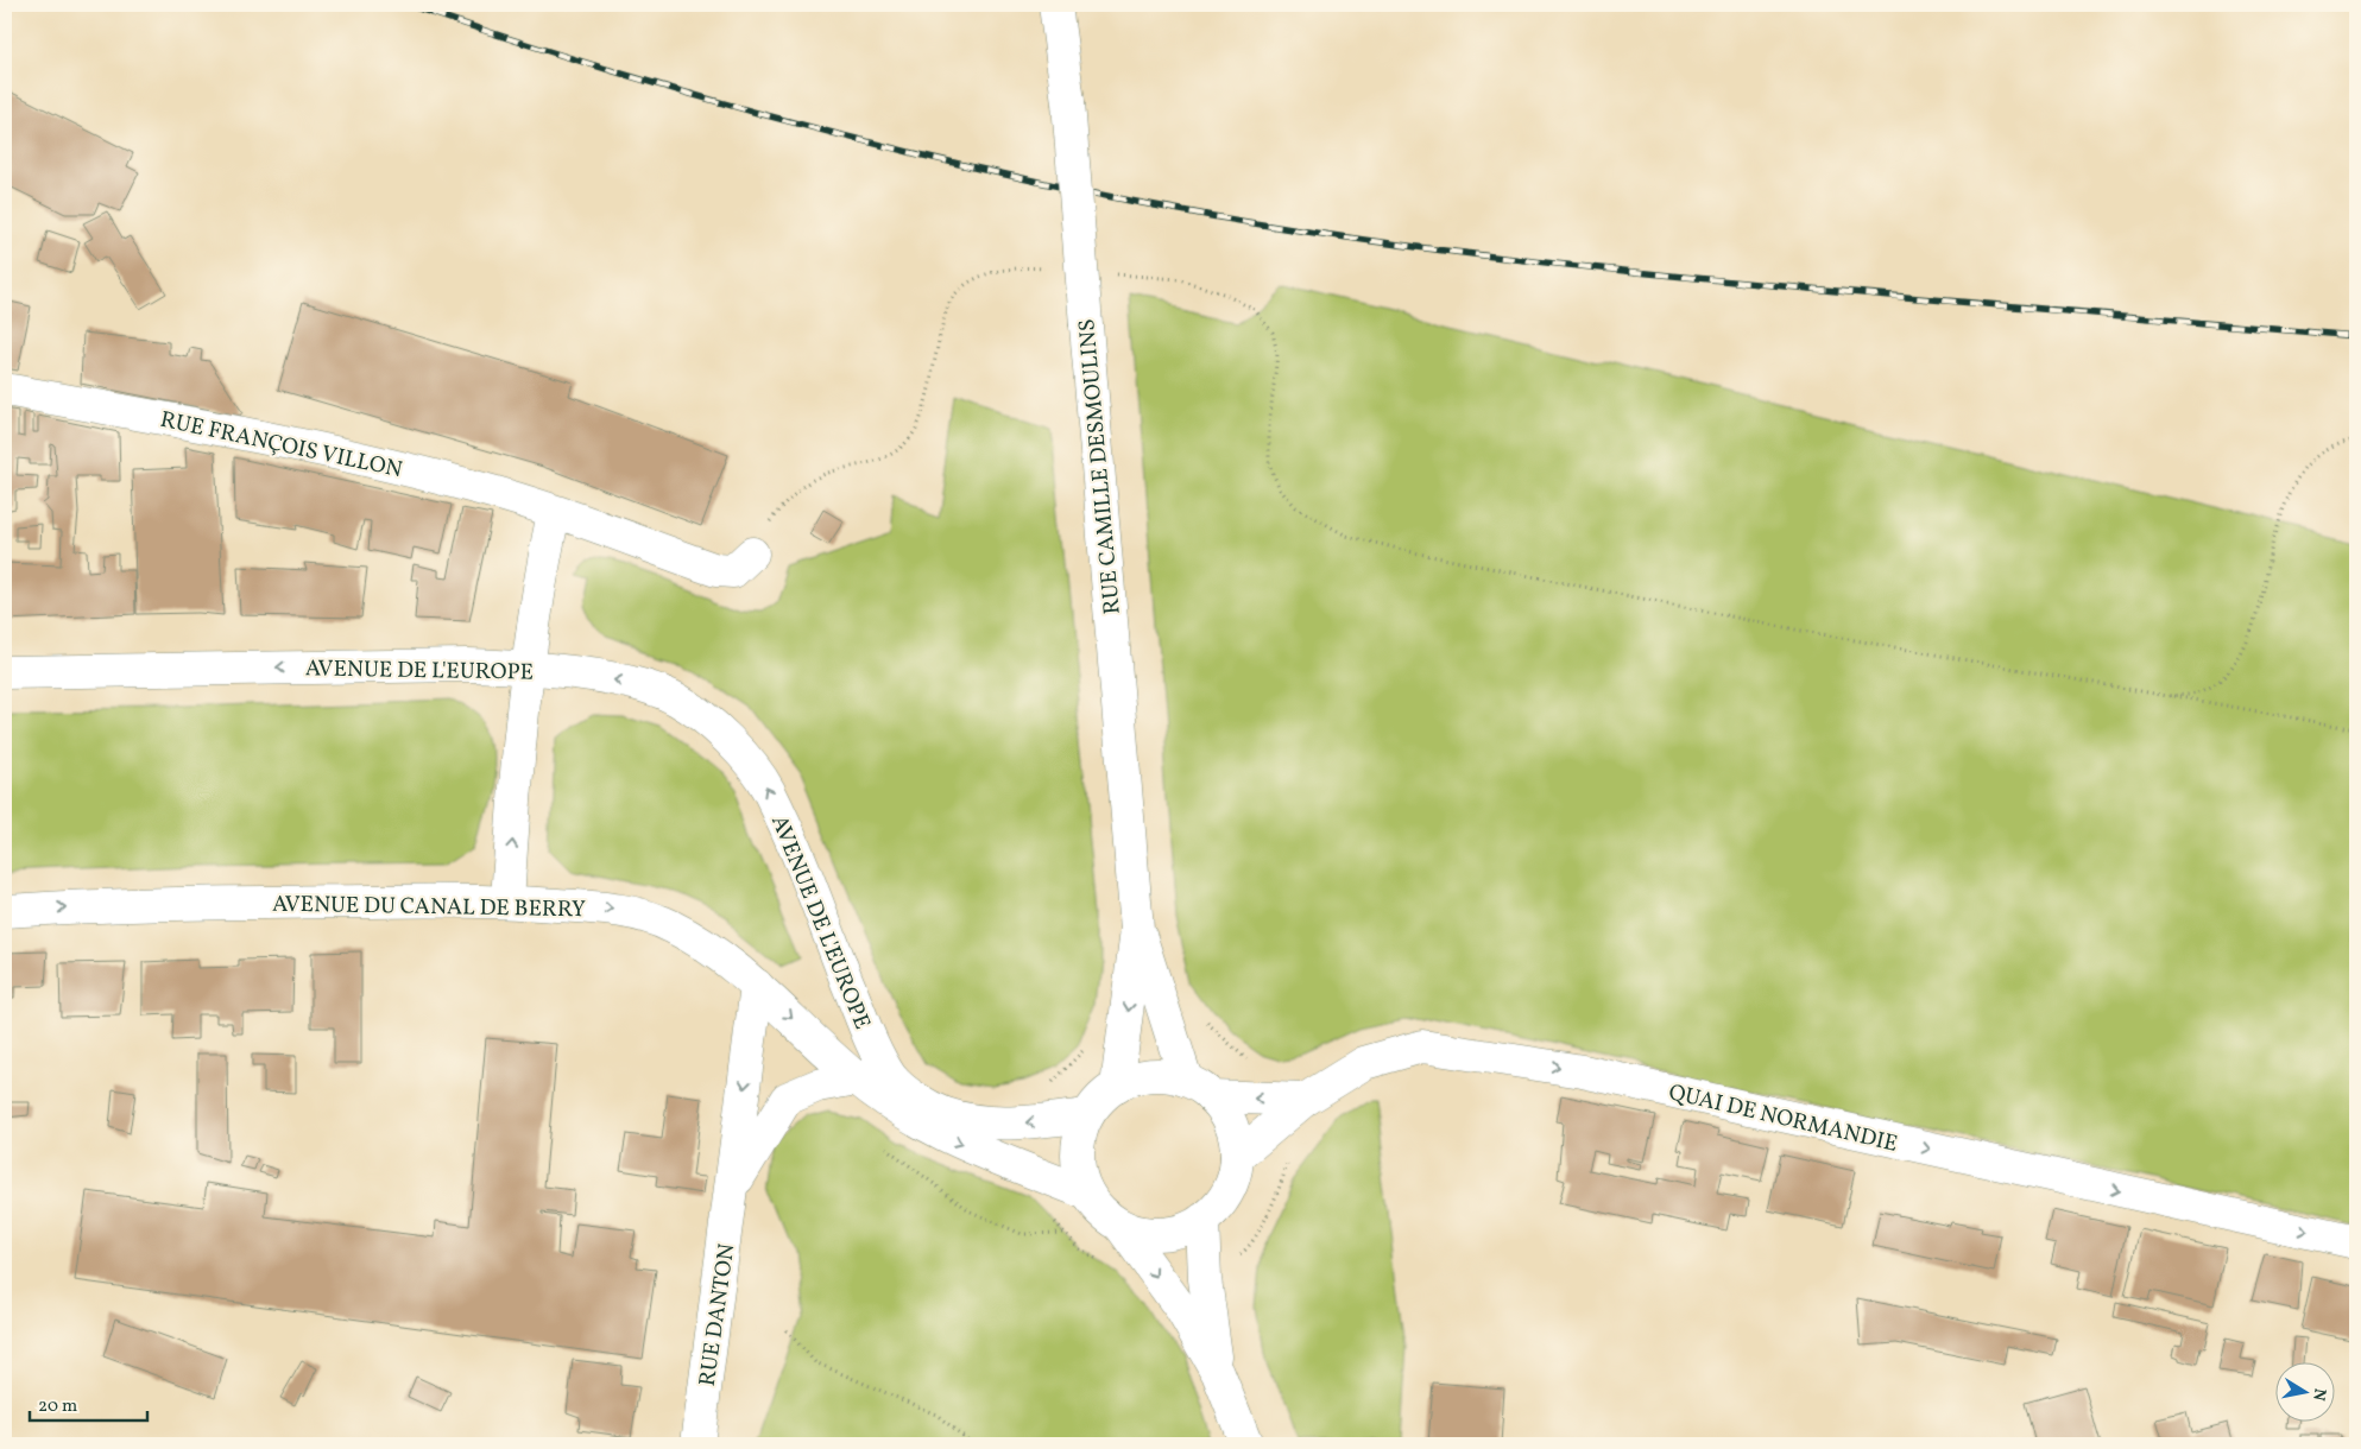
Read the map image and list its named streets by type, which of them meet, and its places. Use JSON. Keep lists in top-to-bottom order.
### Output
{
  "streets": {
    "street": [
      "RUE FRANÇOIS VILLON",
      "RUE CAMILLE DESMOULINS",
      "AVENUE DE L'EUROPE",
      "AVENUE DU CANAL DE BERRY",
      "QUAI DE NORMANDIE",
      "RUE DANTON"
    ]
  },
  "crossings": [
    ["RUE CAMILLE DESMOULINS", "AVENUE DE L'EUROPE"],
    ["RUE CAMILLE DESMOULINS", "AVENUE DU CANAL DE BERRY"],
    ["RUE CAMILLE DESMOULINS", "QUAI DE NORMANDIE"],
    ["AVENUE DE L'EUROPE", "AVENUE DU CANAL DE BERRY"],
    ["AVENUE DE L'EUROPE", "QUAI DE NORMANDIE"],
    ["AVENUE DU CANAL DE BERRY", "QUAI DE NORMANDIE"],
    ["AVENUE DU CANAL DE BERRY", "RUE DANTON"]
  ],
  "one_way": ["AVENUE DE L'EUROPE", "AVENUE DU CANAL DE BERRY", "QUAI DE NORMANDIE"],
  "scale_bar": "20 m",
  "north": "right"
}
